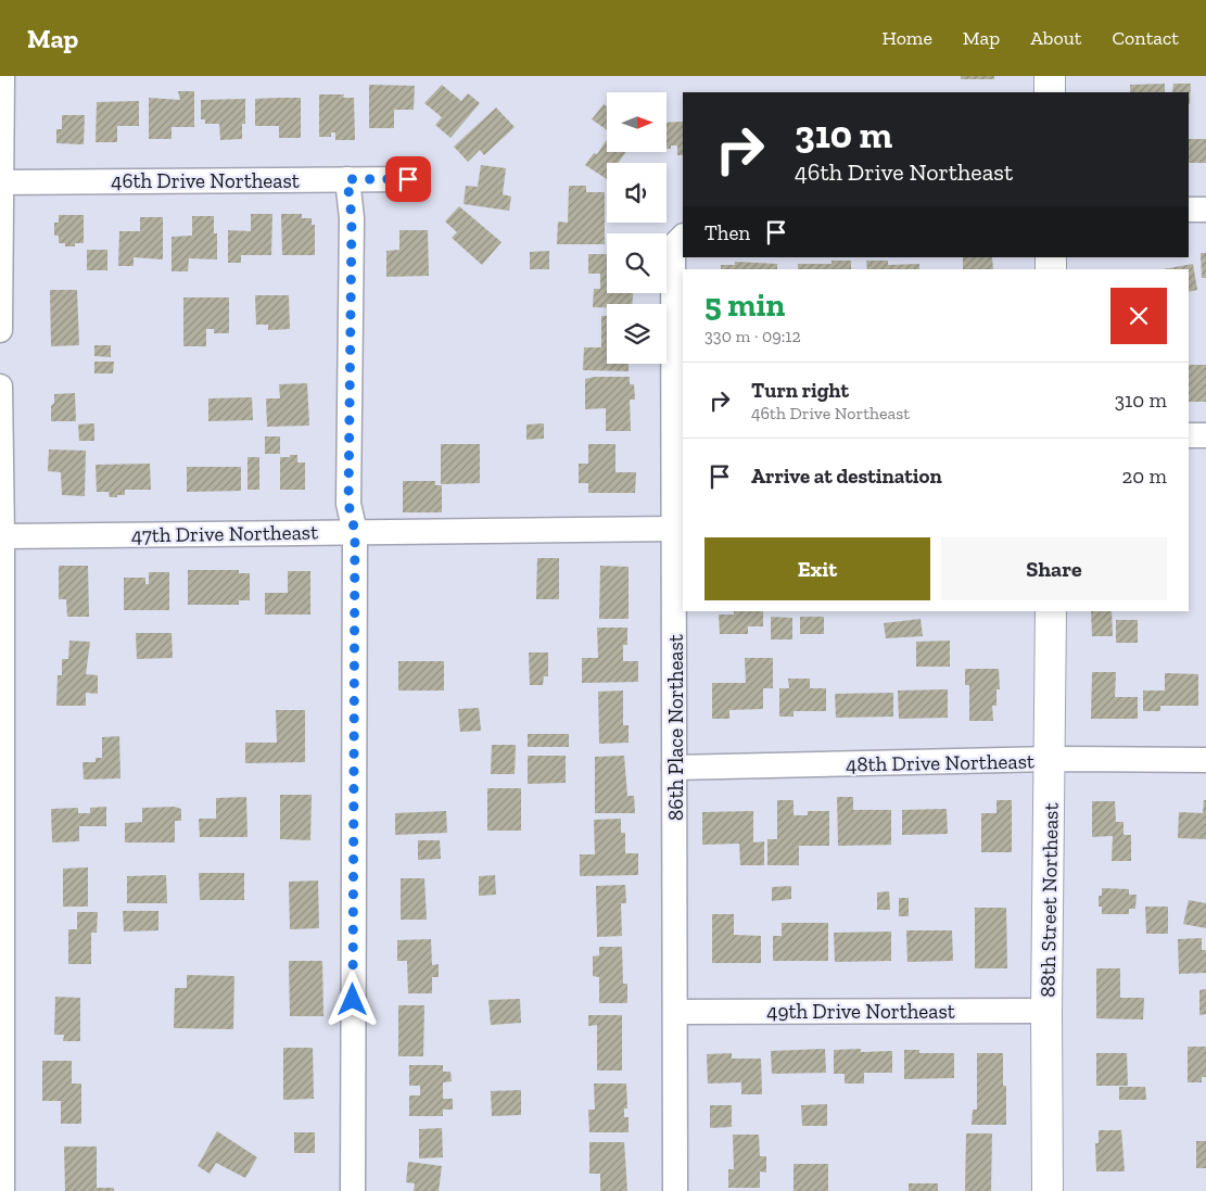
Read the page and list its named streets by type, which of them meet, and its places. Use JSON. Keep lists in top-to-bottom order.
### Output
{
  "streets": {
    "main road": ["88th Street Northeast"],
    "street": [
      "46th Drive Northeast",
      "47th Drive Northeast",
      "86th Place Northeast",
      "48th Drive Northeast",
      "49th Drive Northeast"
    ]
  },
  "crossings": [
    ["47th Drive Northeast", "86th Place Northeast"],
    ["86th Place Northeast", "48th Drive Northeast"],
    ["86th Place Northeast", "49th Drive Northeast"],
    ["48th Drive Northeast", "88th Street Northeast"],
    ["88th Street Northeast", "49th Drive Northeast"]
  ],
  "north": "right",
  "page": {
    "header": "Map",
    "nav": [
      "Home",
      "Map",
      "About",
      "Contact"
    ],
    "turn": ["310 m", "46th Drive Northeast"],
    "then": "Then",
    "heading": ["5 min", "330 m · 09:12"],
    "list": [
      {
        "name": "Turn right",
        "note": "46th Drive Northeast",
        "value": "310 m"
      },
      {
        "name": "Arrive at destination",
        "value": "20 m"
      }
    ],
    "buttons": ["Exit", "Share"]
  }
}
